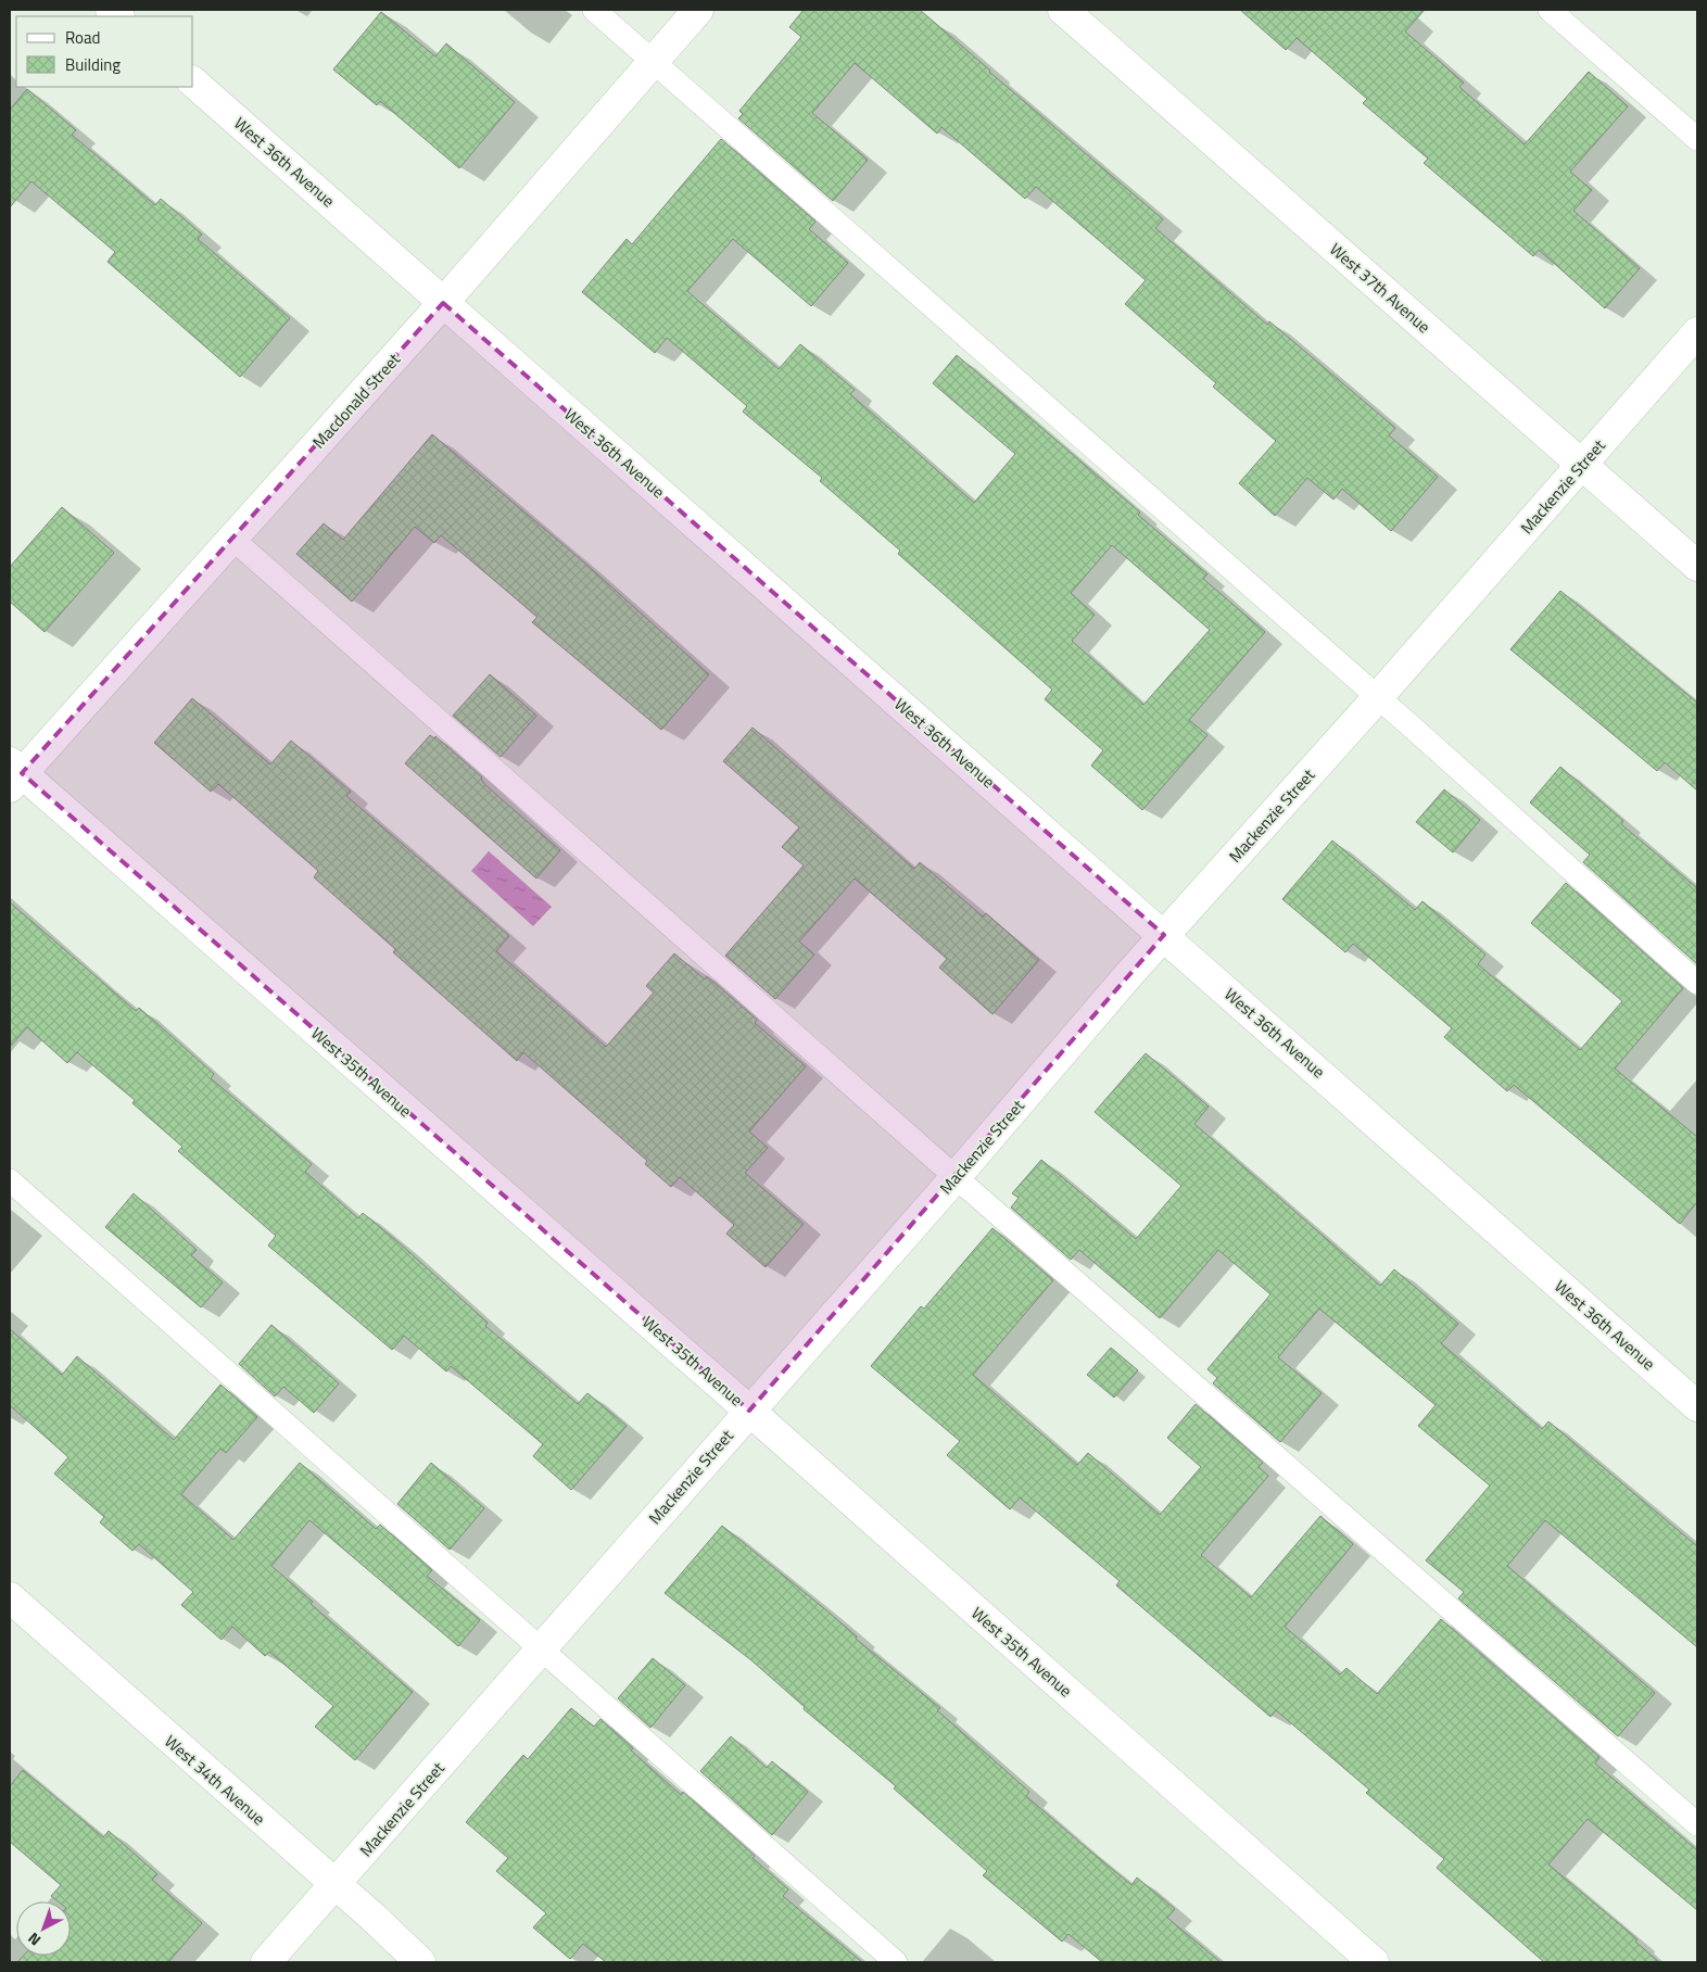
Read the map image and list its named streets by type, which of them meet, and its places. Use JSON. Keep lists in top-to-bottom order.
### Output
{
  "streets": {
    "street": [
      "West 36th Avenue",
      "West 37th Avenue",
      "Macdonald Street",
      "Mackenzie Street",
      "West 35th Avenue",
      "West 34th Avenue"
    ]
  },
  "crossings": [
    ["West 36th Avenue", "Macdonald Street"],
    ["West 36th Avenue", "Mackenzie Street"],
    ["West 37th Avenue", "Mackenzie Street"],
    ["Macdonald Street", "West 35th Avenue"],
    ["Mackenzie Street", "West 35th Avenue"],
    ["Mackenzie Street", "West 34th Avenue"]
  ],
  "legend": ["Road", "Building"],
  "north": "bottom left"
}
